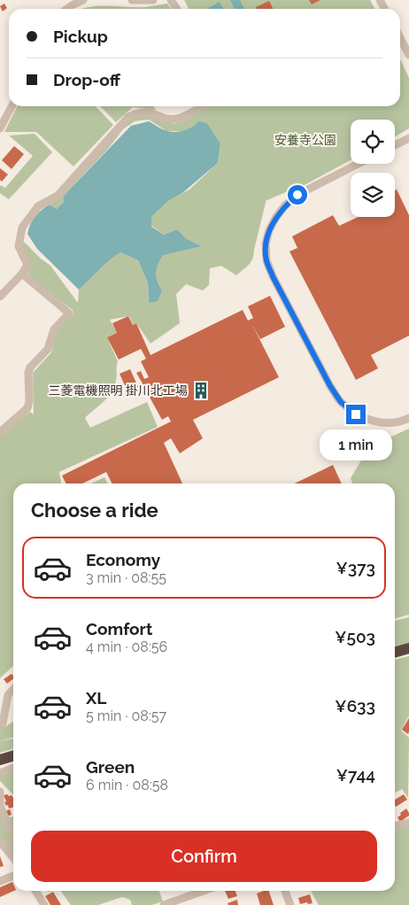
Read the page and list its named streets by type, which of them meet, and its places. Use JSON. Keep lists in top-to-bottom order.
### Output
{
  "parks": ["安養寺公園"],
  "places": {
    "building": ["三菱電機照明 掛川北工場"]
  },
  "page": {
    "banner": ["Pickup", "Drop-off"],
    "bubble": "1 min",
    "heading": "Choose a ride",
    "list": [
      {
        "name": "Economy",
        "note": "3 min · 08:55",
        "value": "¥373"
      },
      {
        "name": "Comfort",
        "note": "4 min · 08:56",
        "value": "¥503"
      },
      {
        "name": "XL",
        "note": "5 min · 08:57",
        "value": "¥633"
      },
      {
        "name": "Green",
        "note": "6 min · 08:58",
        "value": "¥744"
      }
    ],
    "buttons": "Confirm"
  }
}
